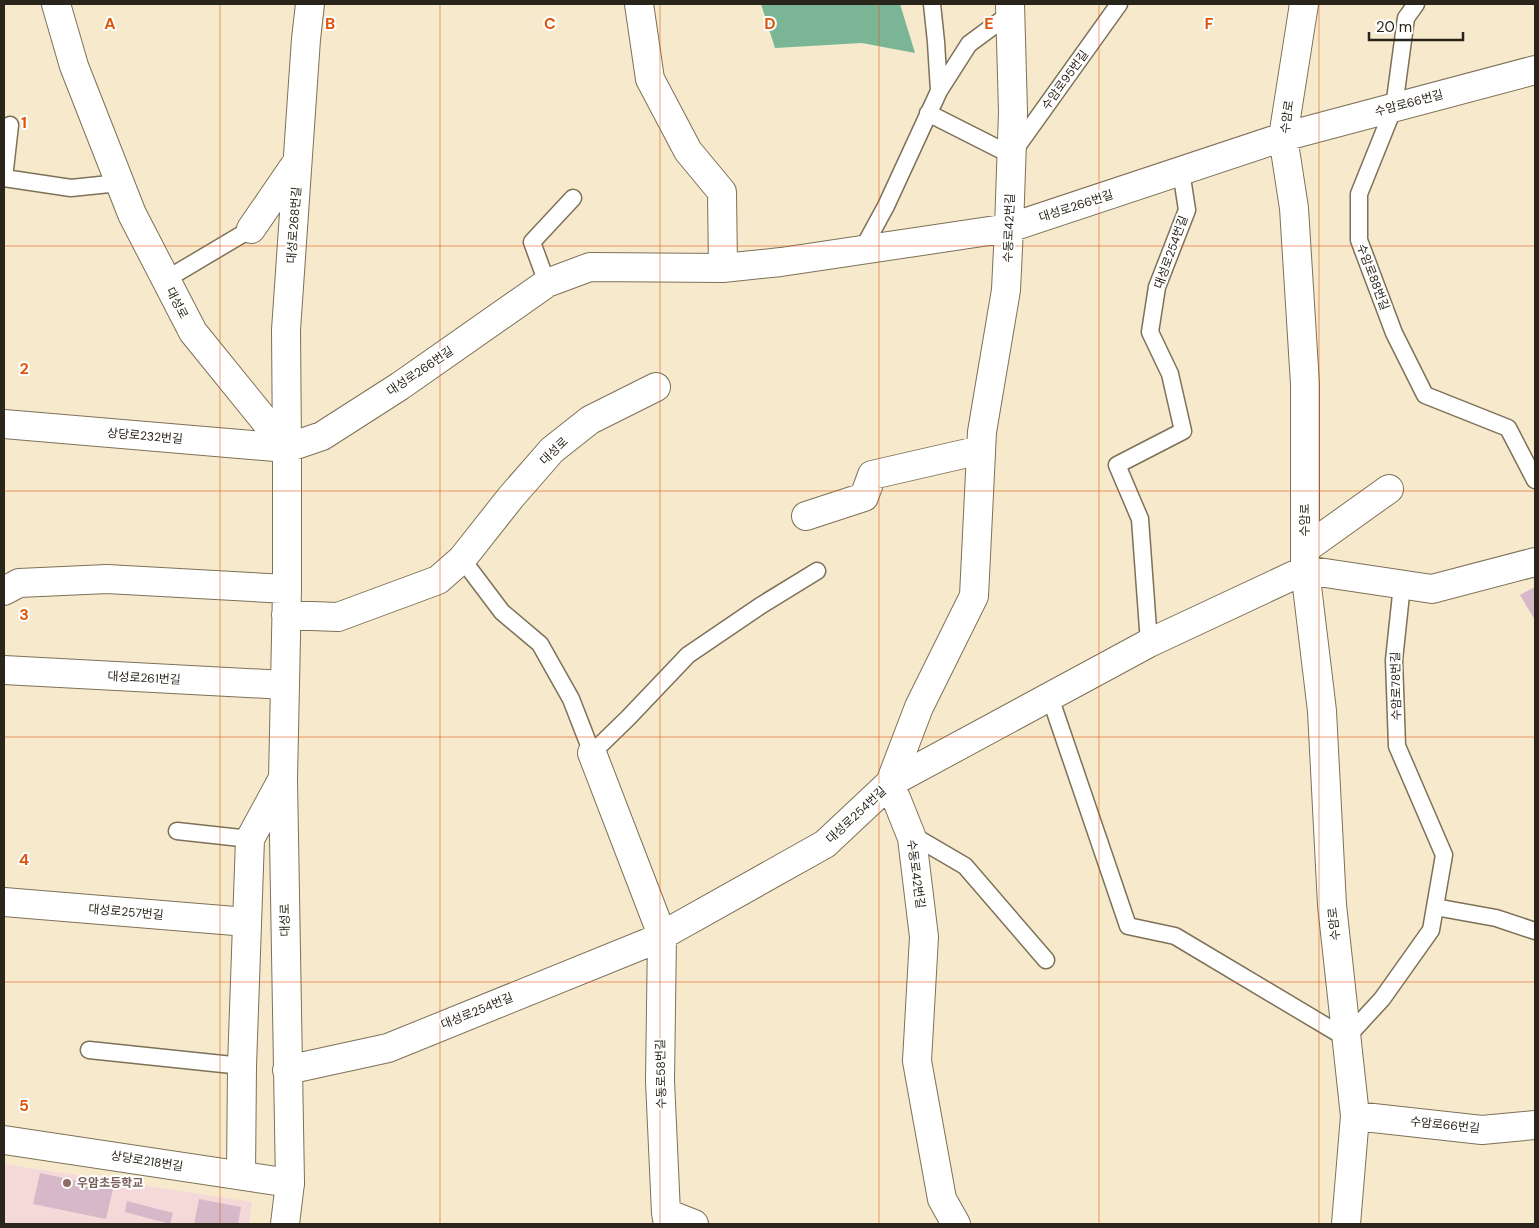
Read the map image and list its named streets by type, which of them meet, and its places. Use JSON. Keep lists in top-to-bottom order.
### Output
{
  "streets": {
    "street": [
      "수암로66번길",
      "수암로",
      "대성로266번길",
      "대성로268번길",
      "수동로42번길",
      "대성로254번길",
      "대성로",
      "상당로232번길",
      "대성로261번길",
      "대성로257번길",
      "수동로58번길",
      "상당로218번길"
    ],
    "lane": ["수암로95번길", "수암로88번길", "수암로78번길"]
  },
  "crossings": [
    ["수암로95번길", "수동로42번길"],
    ["수암로66번길", "수암로"],
    ["수암로66번길", "대성로266번길"],
    ["수암로66번길", "수암로88번길"],
    ["수암로", "대성로266번길"],
    ["수암로", "대성로254번길"],
    ["대성로266번길", "대성로268번길"],
    ["대성로266번길", "수동로42번길"],
    ["대성로266번길", "대성로254번길"],
    ["대성로266번길", "대성로"],
    ["대성로266번길", "상당로232번길"],
    ["대성로268번길", "대성로"],
    ["대성로268번길", "상당로232번길"],
    ["수동로42번길", "대성로254번길"],
    ["대성로254번길", "대성로"],
    ["대성로254번길", "수동로58번길"],
    ["대성로", "상당로232번길"],
    ["대성로", "대성로261번길"],
    ["대성로", "상당로218번길"]
  ],
  "places": ["우암초등학교"],
  "scale_bar": "20 m",
  "grid": {
    "columns": [
      "A",
      "B",
      "C",
      "D",
      "E",
      "F"
    ],
    "rows": [
      "1",
      "2",
      "3",
      "4",
      "5"
    ]
  }
}
